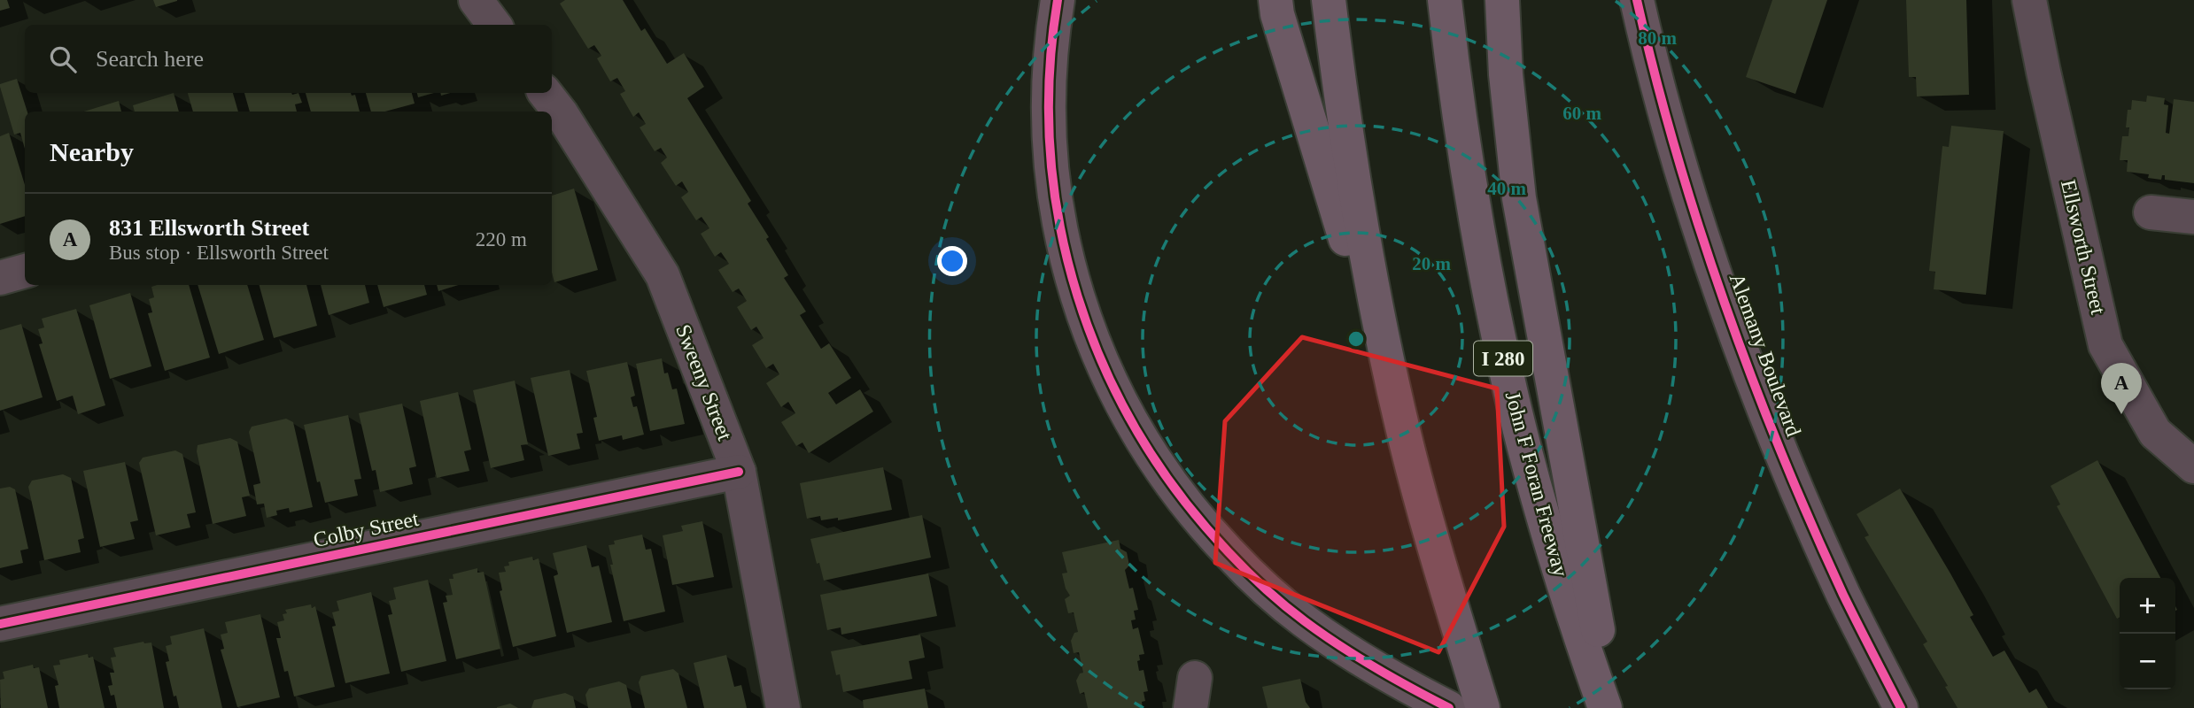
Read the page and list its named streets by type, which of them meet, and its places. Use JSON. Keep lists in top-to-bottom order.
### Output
{
  "streets": {
    "highway": ["I 280", "John F Foran Freeway"],
    "main road": ["Alemany Boulevard"],
    "street": ["Ellsworth Street", "Sweeny Street", "Colby Street"]
  },
  "crossings": [
    ["Sweeny Street", "Colby Street"]
  ],
  "page": {
    "search": "Search here",
    "heading": "Nearby",
    "list": [
      {
        "mark": "A",
        "name": "831 Ellsworth Street",
        "note": "Bus stop · Ellsworth Street",
        "value": "220 m"
      }
    ],
    "pins": "A",
    "map_buttons": ["+", "−"]
  },
  "rings": [
    "80 m",
    "60 m",
    "40 m",
    "20 m"
  ]
}
